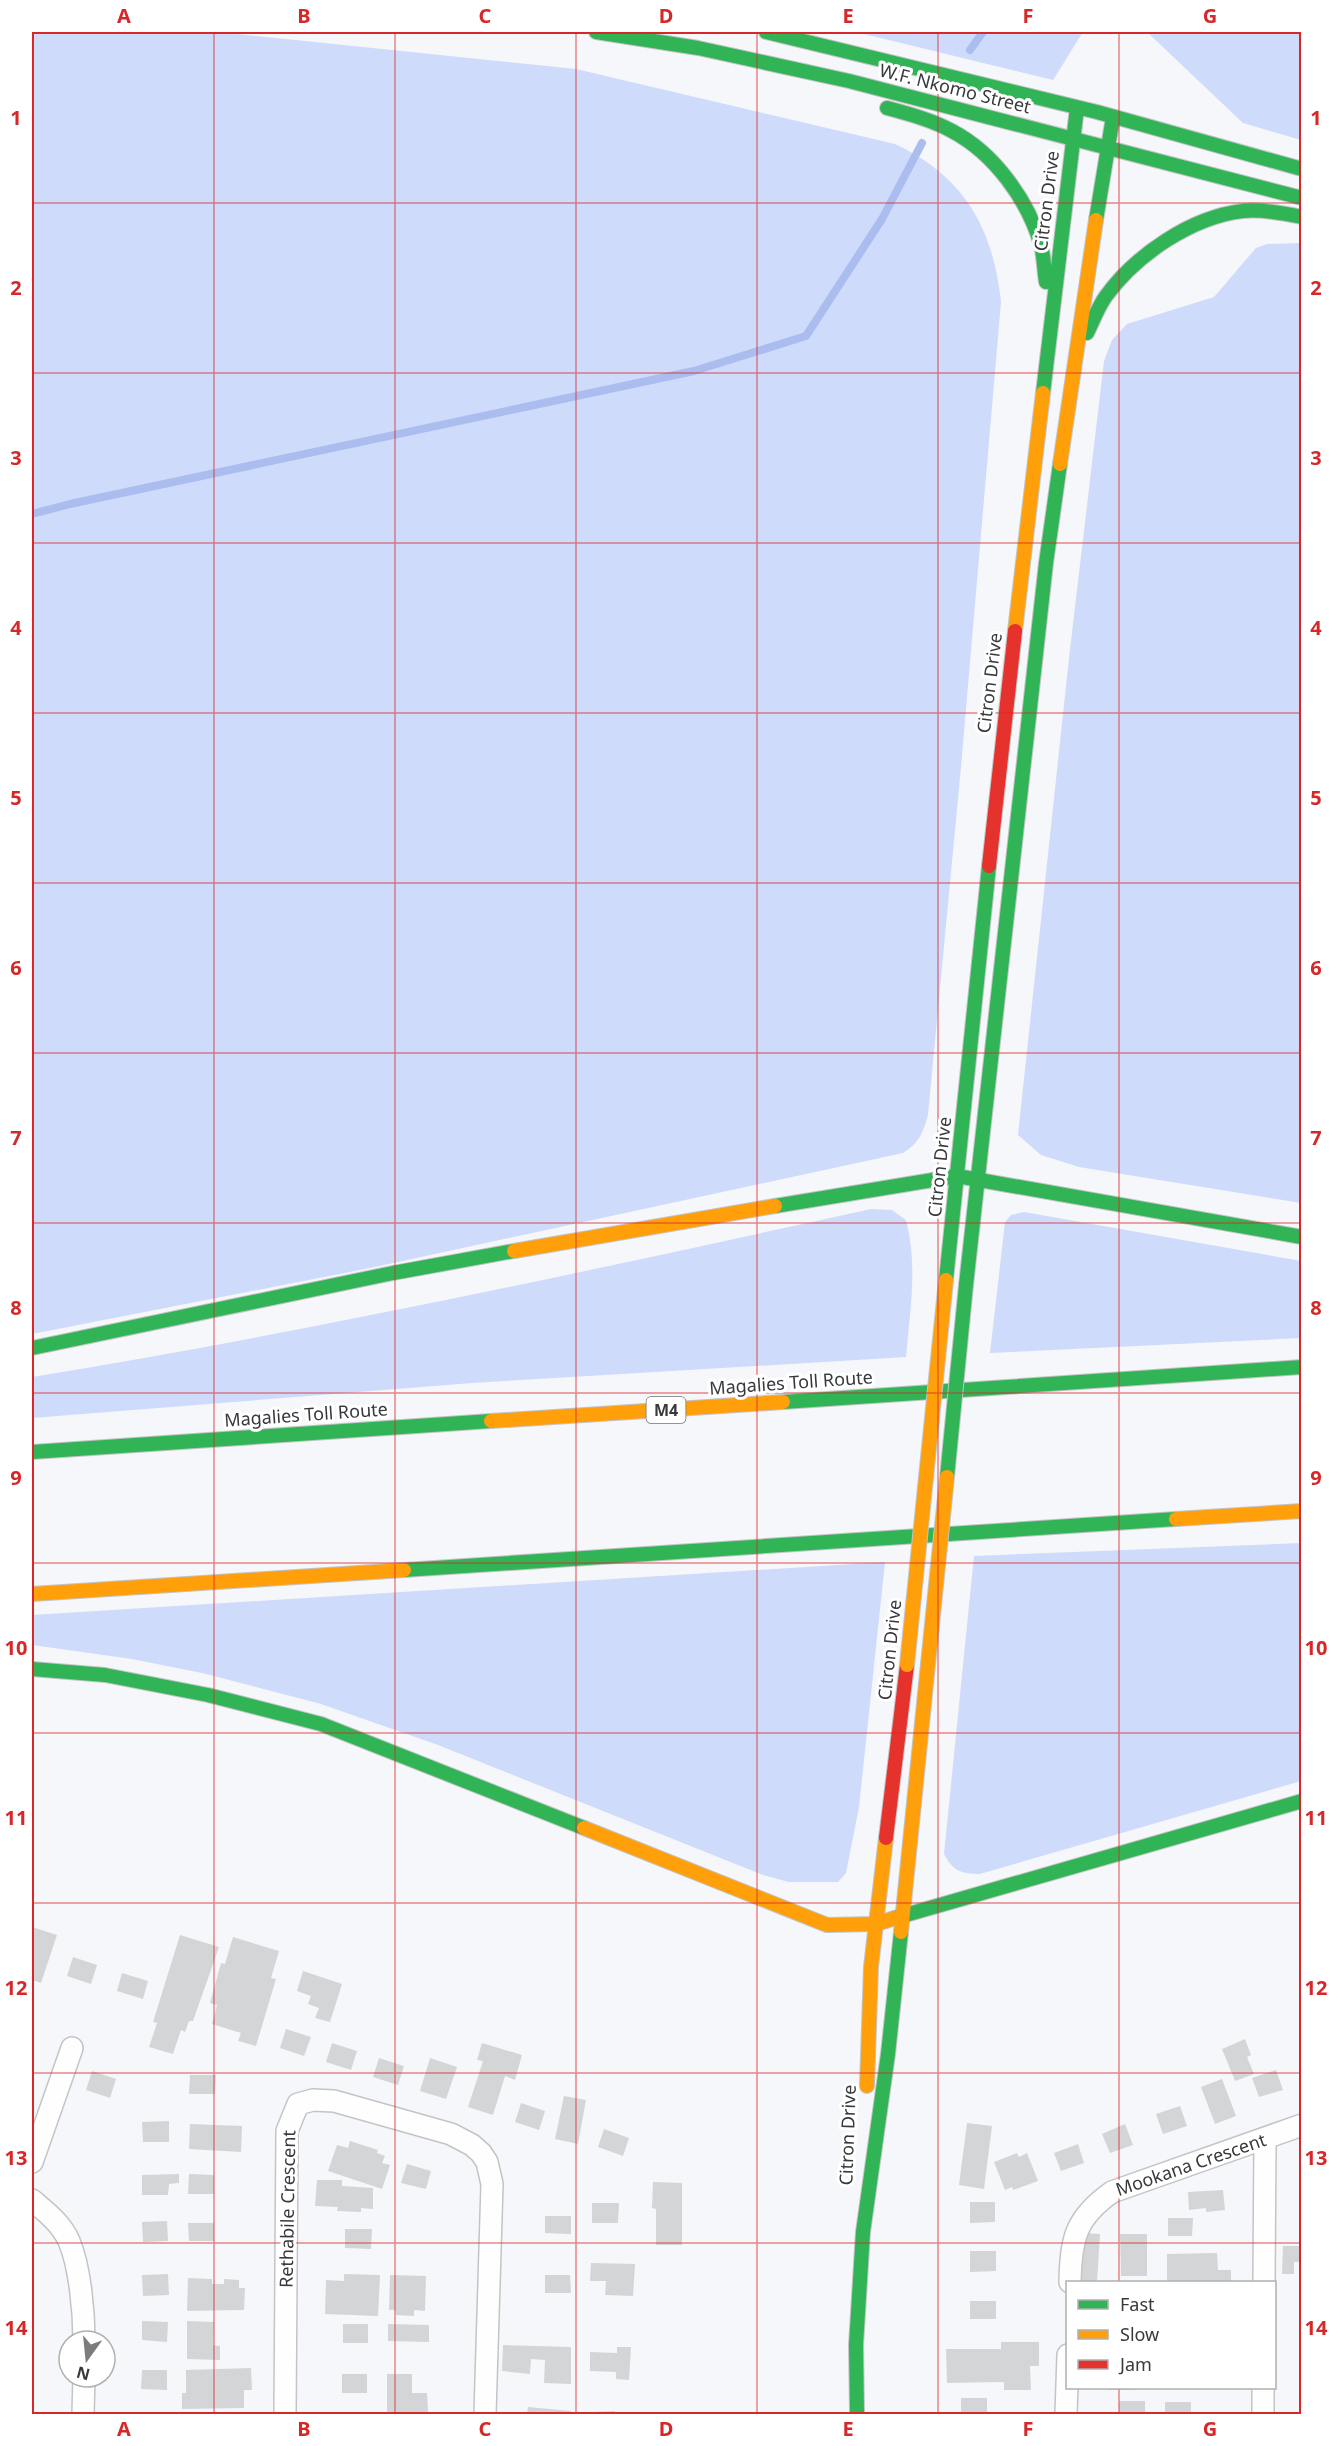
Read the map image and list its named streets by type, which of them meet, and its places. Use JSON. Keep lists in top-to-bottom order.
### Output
{
  "streets": {
    "main road": [
      "W.F. Nkomo Street",
      "Citron Drive",
      "Magalies Toll Route",
      "M4"
    ],
    "street": ["Mookana Crescent", "Rethabile Crescent"]
  },
  "crossings": [
    ["W.F. Nkomo Street", "Citron Drive"]
  ],
  "legend": ["Fast", "Slow", "Jam"],
  "north": "bottom",
  "grid": {
    "columns": [
      "A",
      "B",
      "C",
      "D",
      "E",
      "F",
      "G"
    ],
    "rows": [
      "1",
      "2",
      "3",
      "4",
      "5",
      "6",
      "7",
      "8",
      "9",
      "10",
      "11",
      "12",
      "13",
      "14"
    ]
  }
}
